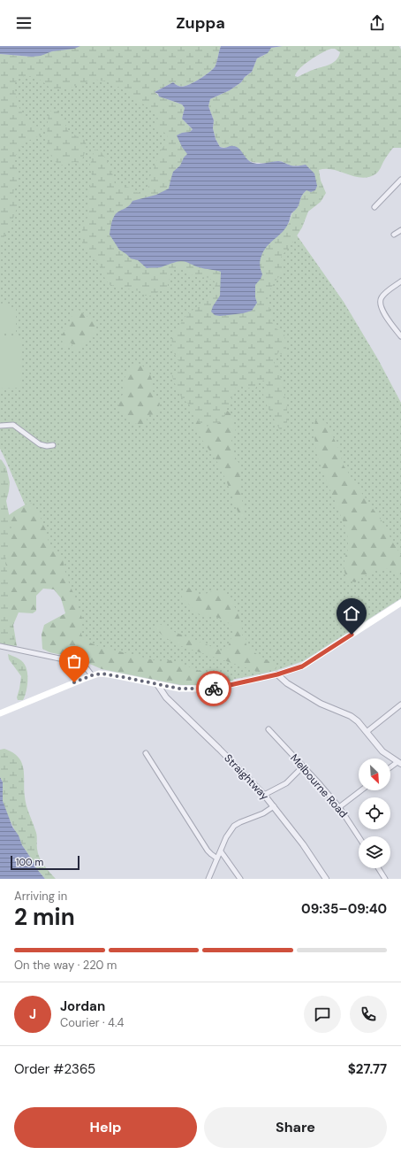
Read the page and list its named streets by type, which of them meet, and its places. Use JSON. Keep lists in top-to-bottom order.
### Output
{
  "streets": {
    "street": ["Straightway", "Melbourne Road"]
  },
  "scale_bar": "100 m",
  "north": "bottom right",
  "page": {
    "header": "Zuppa",
    "scale": "100 m",
    "heading": ["2 min", "Arriving in", "09:35–09:40"],
    "panel": [
      "Jordan",
      "Courier · 4.4",
      "Order #2365",
      "$27.77"
    ],
    "bar": "On the way · 220 m",
    "round": "J",
    "buttons": ["Help", "Share"]
  }
}
